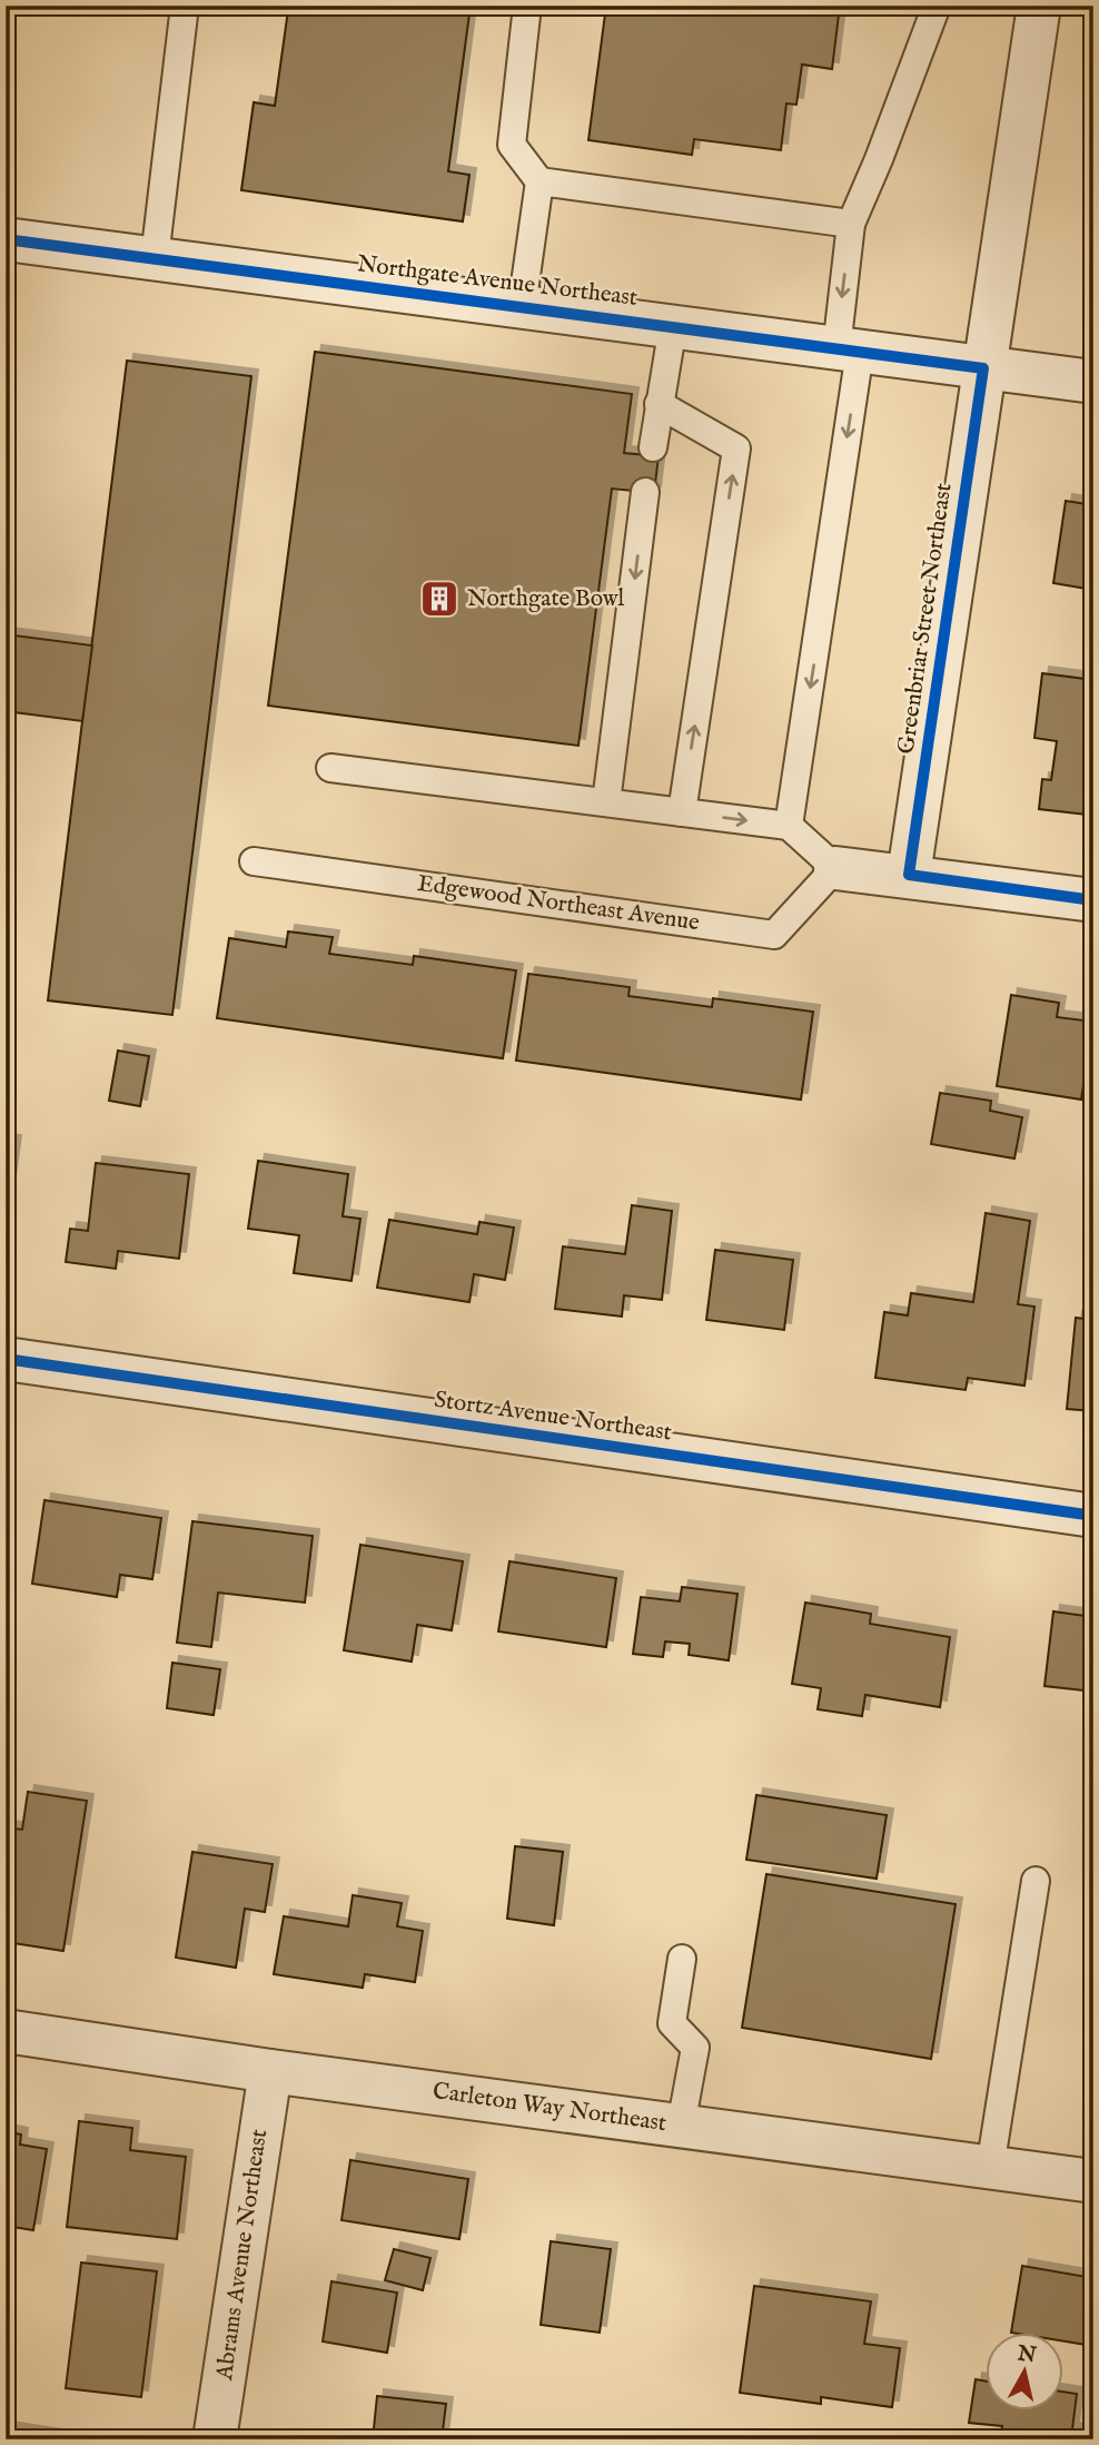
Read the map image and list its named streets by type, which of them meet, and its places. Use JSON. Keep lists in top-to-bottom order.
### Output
{
  "streets": {
    "street": [
      "Northgate Avenue Northeast",
      "Greenbriar Street Northeast",
      "Stortz Avenue Northeast",
      "Carleton Way Northeast",
      "Abrams Avenue Northeast"
    ],
    "lane": ["Edgewood Northeast Avenue"]
  },
  "crossings": [
    ["Northgate Avenue Northeast", "Greenbriar Street Northeast"],
    ["Carleton Way Northeast", "Abrams Avenue Northeast"]
  ],
  "places": {
    "building": ["Northgate Bowl"]
  },
  "north": "top"
}
